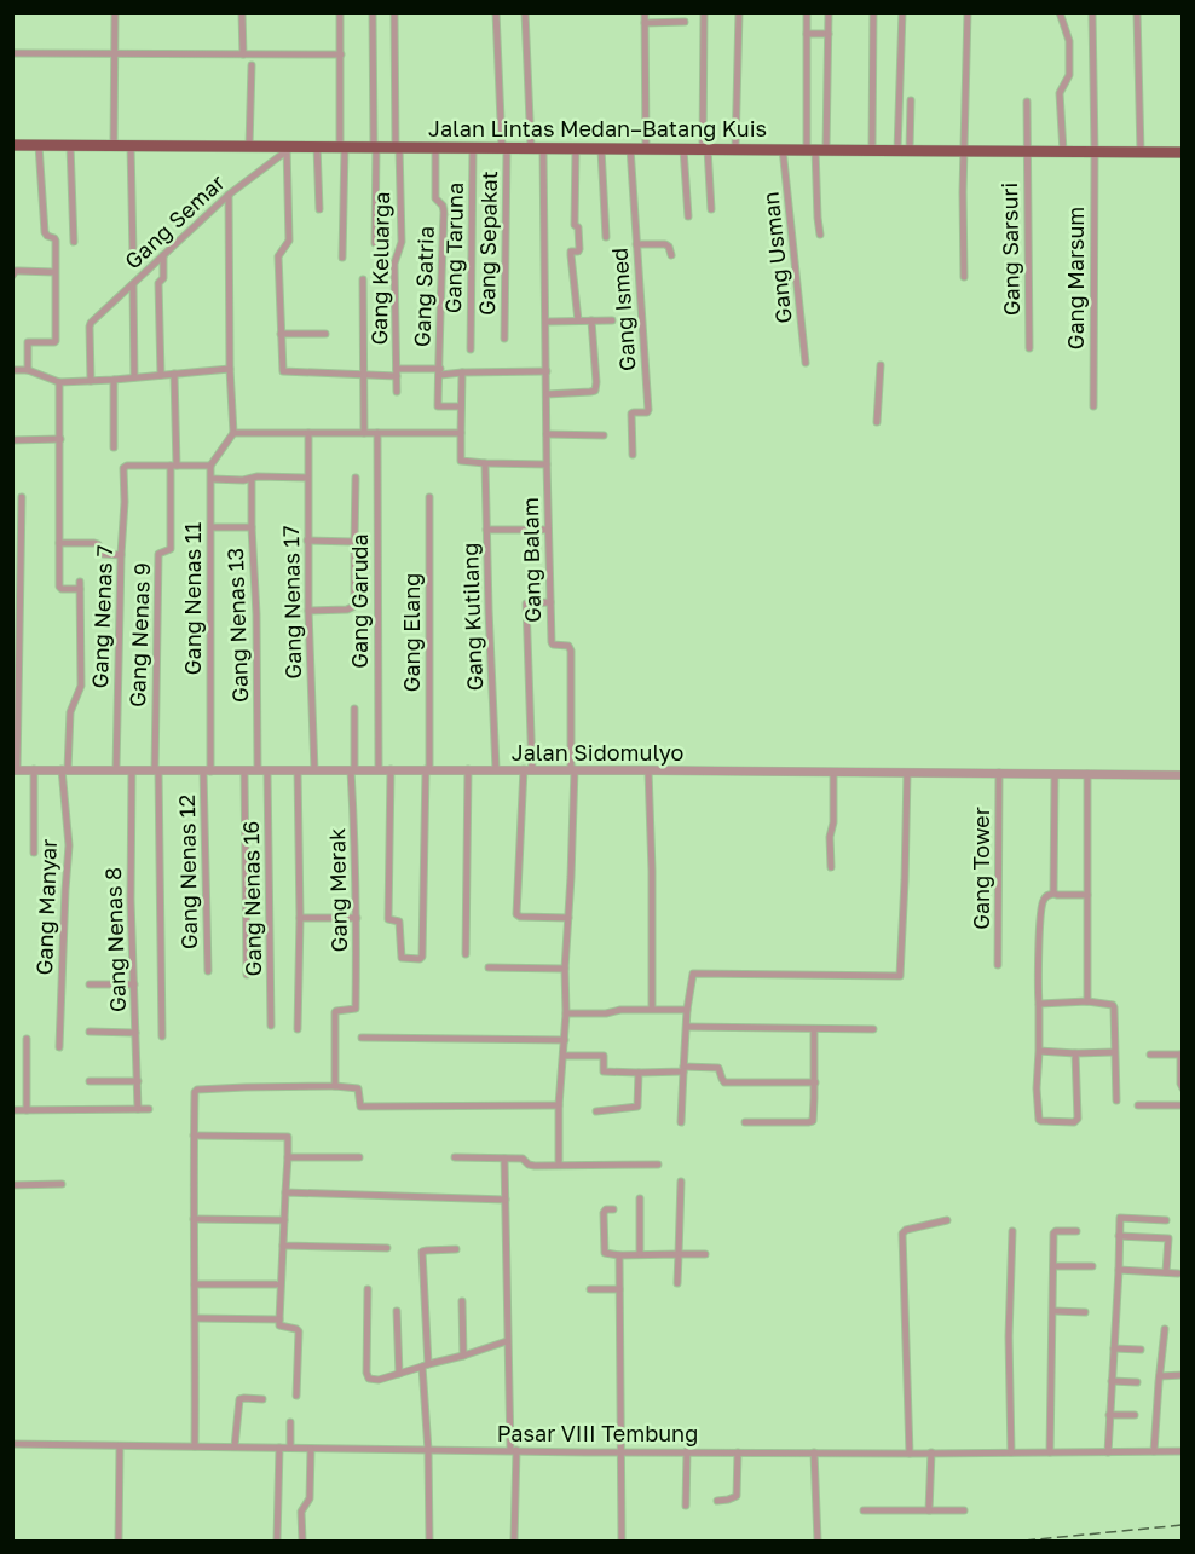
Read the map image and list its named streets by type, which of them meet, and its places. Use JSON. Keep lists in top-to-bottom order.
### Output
{
  "streets": {
    "highway": ["Jalan Lintas Medan–Batang Kuis"],
    "street": [
      "Gang Semar",
      "Gang Sepakat",
      "Gang Taruna",
      "Gang Sarsuri",
      "Gang Usman",
      "Gang Keluarga",
      "Gang Marsum",
      "Gang Satria",
      "Gang Ismed",
      "Gang Balam",
      "Gang Nenas 11",
      "Gang Garuda",
      "Gang Nenas 17",
      "Gang Nenas 7",
      "Gang Kutilang",
      "Gang Nenas 13",
      "Gang Elang",
      "Gang Nenas 9",
      "Jalan Sidomulyo",
      "Gang Tower",
      "Gang Nenas 12",
      "Gang Merak",
      "Gang Nenas 16",
      "Gang Manyar",
      "Gang Nenas 8",
      "Pasar VIII Tembung"
    ]
  },
  "crossings": [
    ["Jalan Lintas Medan–Batang Kuis", "Gang Semar"],
    ["Jalan Lintas Medan–Batang Kuis", "Gang Sepakat"],
    ["Jalan Lintas Medan–Batang Kuis", "Gang Taruna"],
    ["Jalan Lintas Medan–Batang Kuis", "Gang Sarsuri"],
    ["Jalan Lintas Medan–Batang Kuis", "Gang Usman"],
    ["Jalan Lintas Medan–Batang Kuis", "Gang Keluarga"],
    ["Jalan Lintas Medan–Batang Kuis", "Gang Marsum"],
    ["Jalan Lintas Medan–Batang Kuis", "Gang Satria"],
    ["Jalan Lintas Medan–Batang Kuis", "Gang Ismed"],
    ["Jalan Lintas Medan–Batang Kuis", "Gang Balam"],
    ["Gang Balam", "Jalan Sidomulyo"],
    ["Gang Nenas 11", "Jalan Sidomulyo"],
    ["Gang Nenas 11", "Gang Nenas 12"],
    ["Gang Garuda", "Jalan Sidomulyo"],
    ["Gang Nenas 17", "Jalan Sidomulyo"],
    ["Gang Nenas 7", "Gang Nenas 9"],
    ["Gang Nenas 7", "Jalan Sidomulyo"],
    ["Gang Kutilang", "Jalan Sidomulyo"],
    ["Gang Nenas 13", "Jalan Sidomulyo"],
    ["Gang Nenas 13", "Gang Nenas 16"],
    ["Gang Elang", "Jalan Sidomulyo"],
    ["Gang Nenas 9", "Jalan Sidomulyo"],
    ["Jalan Sidomulyo", "Gang Tower"],
    ["Jalan Sidomulyo", "Gang Nenas 12"],
    ["Jalan Sidomulyo", "Gang Merak"],
    ["Jalan Sidomulyo", "Gang Nenas 16"],
    ["Jalan Sidomulyo", "Gang Manyar"],
    ["Jalan Sidomulyo", "Gang Nenas 8"]
  ]
}
